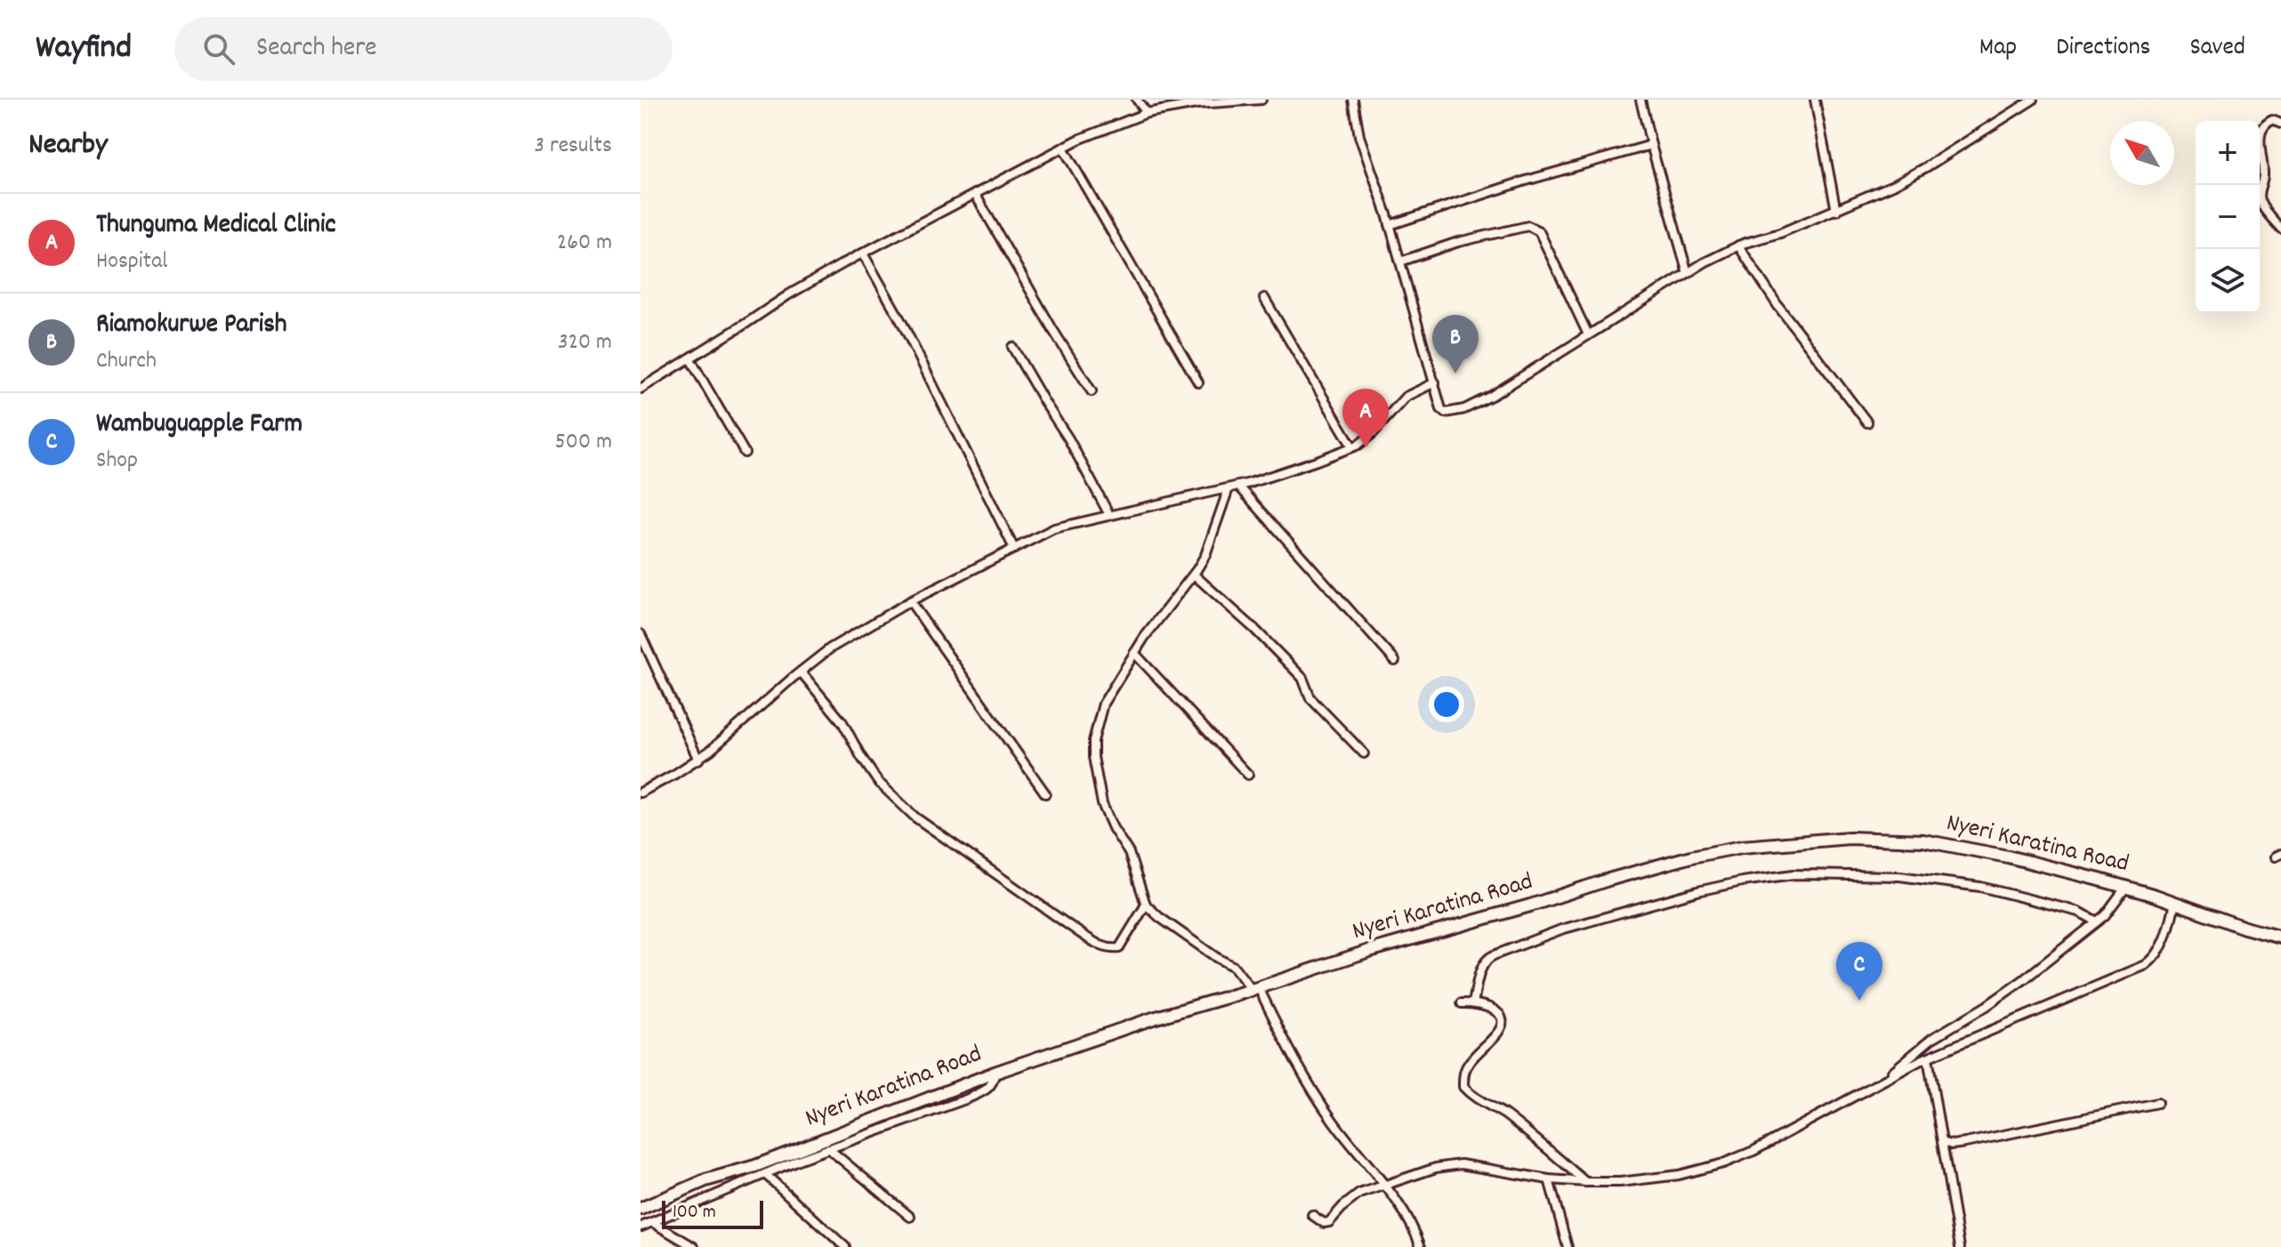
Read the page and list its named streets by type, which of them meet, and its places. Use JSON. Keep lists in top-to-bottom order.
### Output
{
  "streets": {
    "highway": ["Nyeri Karatina Road"]
  },
  "scale_bar": "100 m",
  "north": "top left",
  "page": {
    "header": "Wayfind",
    "search": "Search here",
    "nav": ["Map", "Directions", "Saved"],
    "heading": ["Nearby", "3 results"],
    "map_buttons": ["+", "−"],
    "list": [
      {
        "mark": "A",
        "name": "Thunguma Medical Clinic",
        "note": "Hospital",
        "value": "260 m"
      },
      {
        "mark": "B",
        "name": "Riamokurwe Parish",
        "note": "Church",
        "value": "320 m"
      },
      {
        "mark": "C",
        "name": "Wambuguapple Farm",
        "note": "Shop",
        "value": "500 m"
      }
    ],
    "pins": ["B", "A", "C"],
    "scale": "100 m"
  }
}
